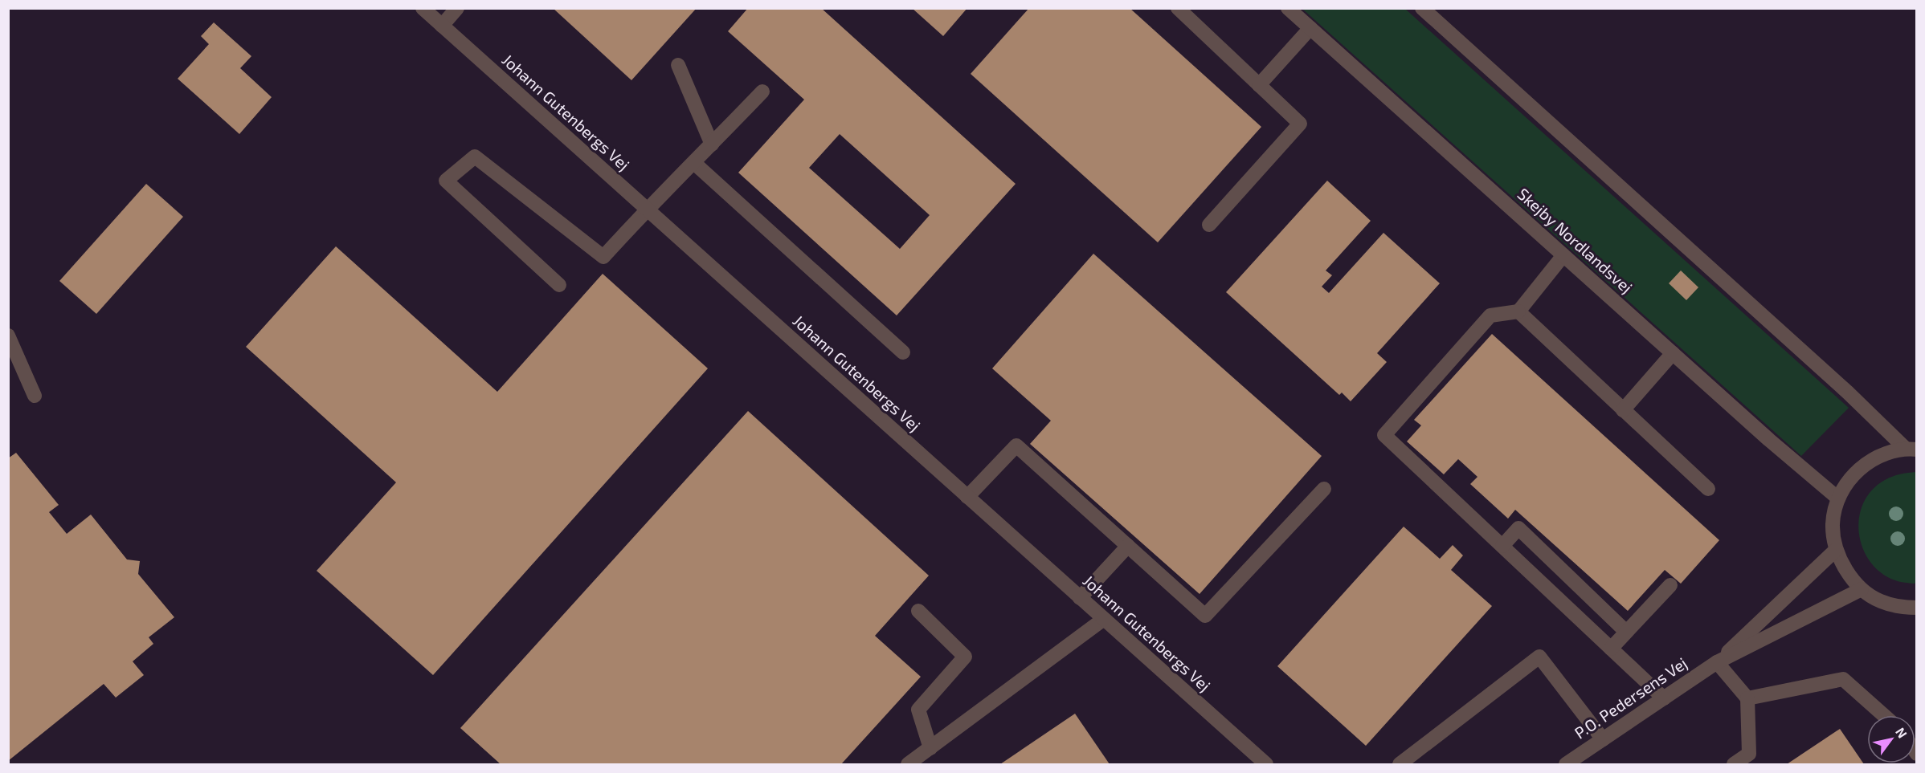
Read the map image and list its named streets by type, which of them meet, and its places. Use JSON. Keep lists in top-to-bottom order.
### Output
{
  "streets": {
    "street": ["Johann Gutenbergs Vej", "Skejby Nordlandsvej", "P.O. Pedersens Vej"]
  },
  "north": "top right"
}
